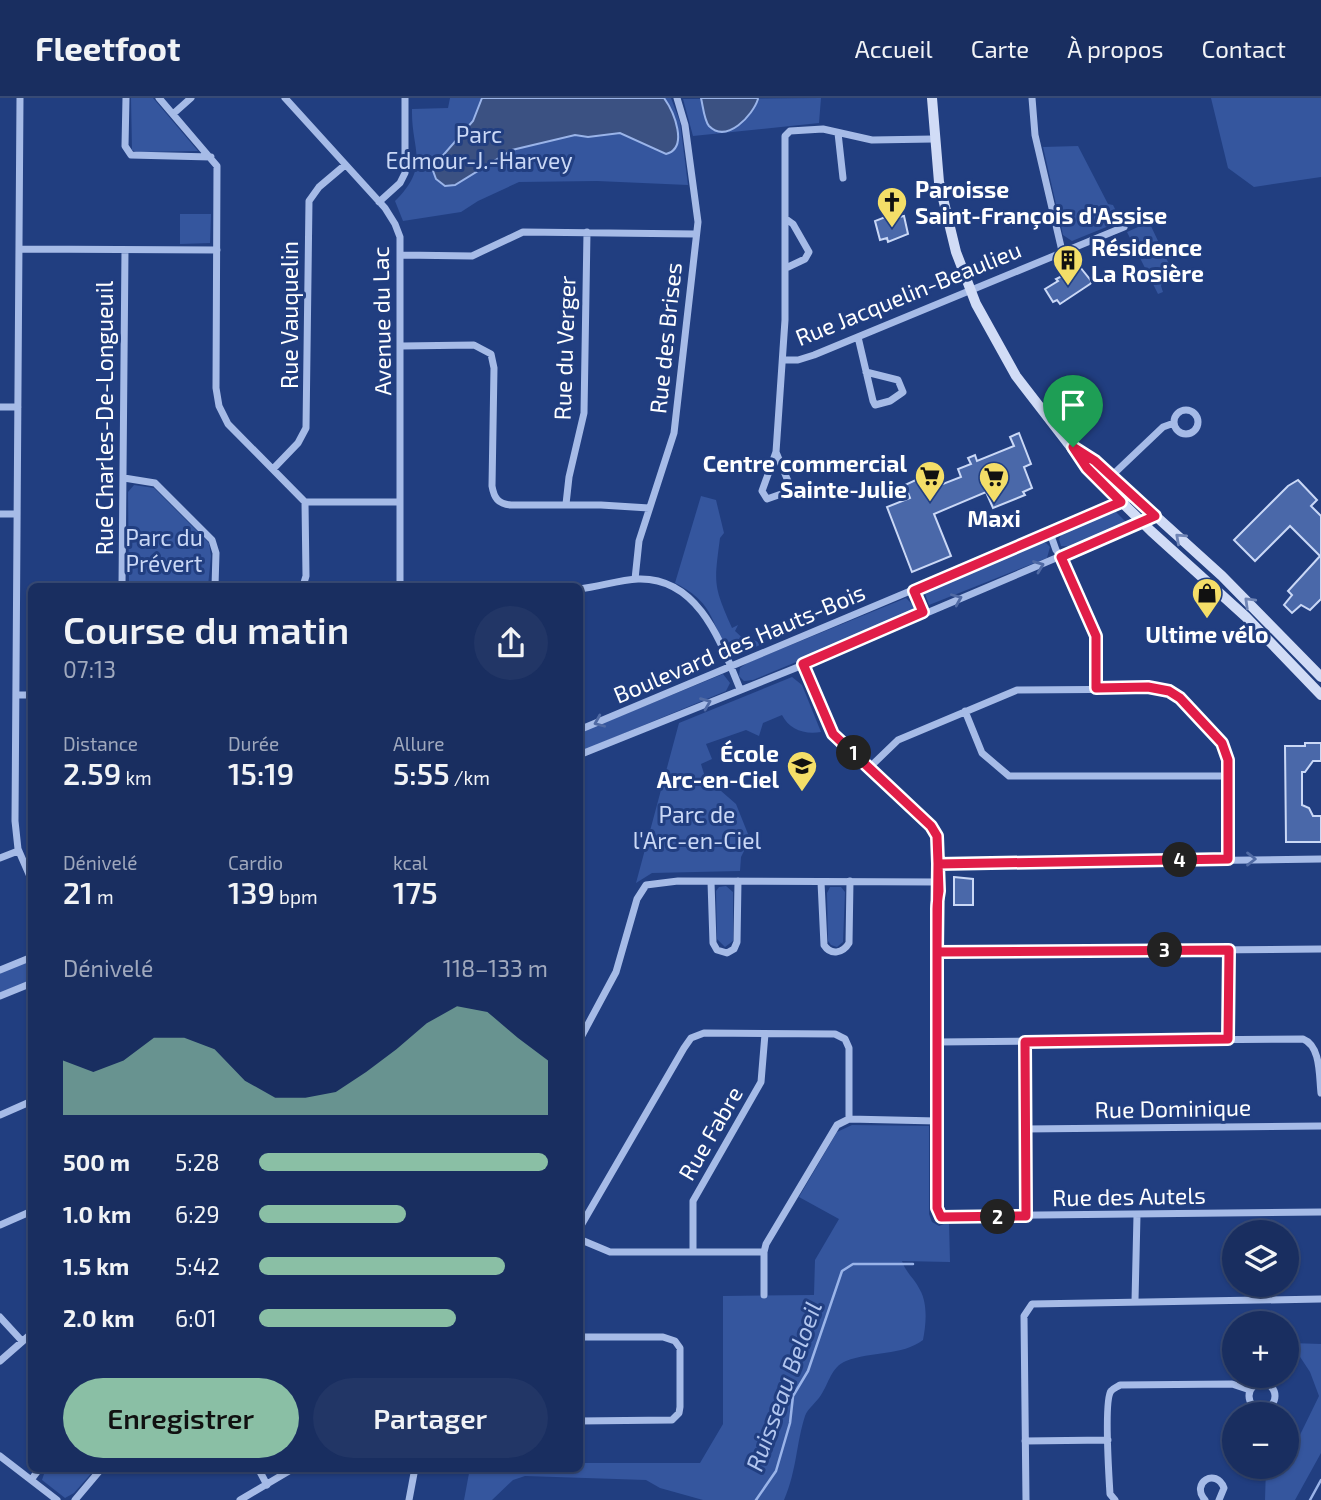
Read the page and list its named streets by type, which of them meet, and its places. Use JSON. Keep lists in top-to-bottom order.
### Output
{
  "streets": {
    "street": [
      "Rue Jacquelin-Beaulieu",
      "Rue Vauquelin",
      "Avenue du Lac",
      "Rue des Brises",
      "Rue du Verger",
      "Rue Charles-De-Longueuil",
      "Boulevard des Hauts-Bois",
      "Rue Dominique",
      "Rue Fabre",
      "Rue des Autels"
    ]
  },
  "crossings": [
    ["Rue Vauquelin", "Avenue du Lac"]
  ],
  "water": ["Ruisseau Beloeil"],
  "parks": ["Parc Edmour-J.-Harvey", "Parc du Prévert", "Parc de l'Arc-en-Ciel"],
  "places": {
    "church": ["Paroisse Saint-François d'Assise"],
    "building": ["Résidence La Rosière"],
    "supermarket": ["Centre commercial Sainte-Julie", "Maxi"],
    "shop": ["Ultime vélo"],
    "school or university": ["École Arc-en-Ciel"]
  },
  "page": {
    "header": "Fleetfoot",
    "nav": [
      "Accueil",
      "Carte",
      "À propos",
      "Contact"
    ],
    "heading": ["Course du matin", "07:13"],
    "stats": [
      ["Distance", "2.59 km"],
      ["Durée", "15:19"],
      ["Allure", "5:55 /km"],
      ["Dénivelé", "21 m"],
      ["Cardio", "139 bpm"],
      ["kcal", "175"]
    ],
    "pins": [
      "1",
      "4",
      "3",
      "2"
    ],
    "chart": ["Dénivelé", "118–133 m"],
    "list": [
      {
        "name": "500 m",
        "note": "5:28"
      },
      {
        "name": "1.0 km",
        "note": "6:29"
      },
      {
        "name": "1.5 km",
        "note": "5:42"
      },
      {
        "name": "2.0 km",
        "note": "6:01"
      }
    ],
    "map_buttons": ["+", "−"],
    "buttons": ["Enregistrer", "Partager"]
  }
}
